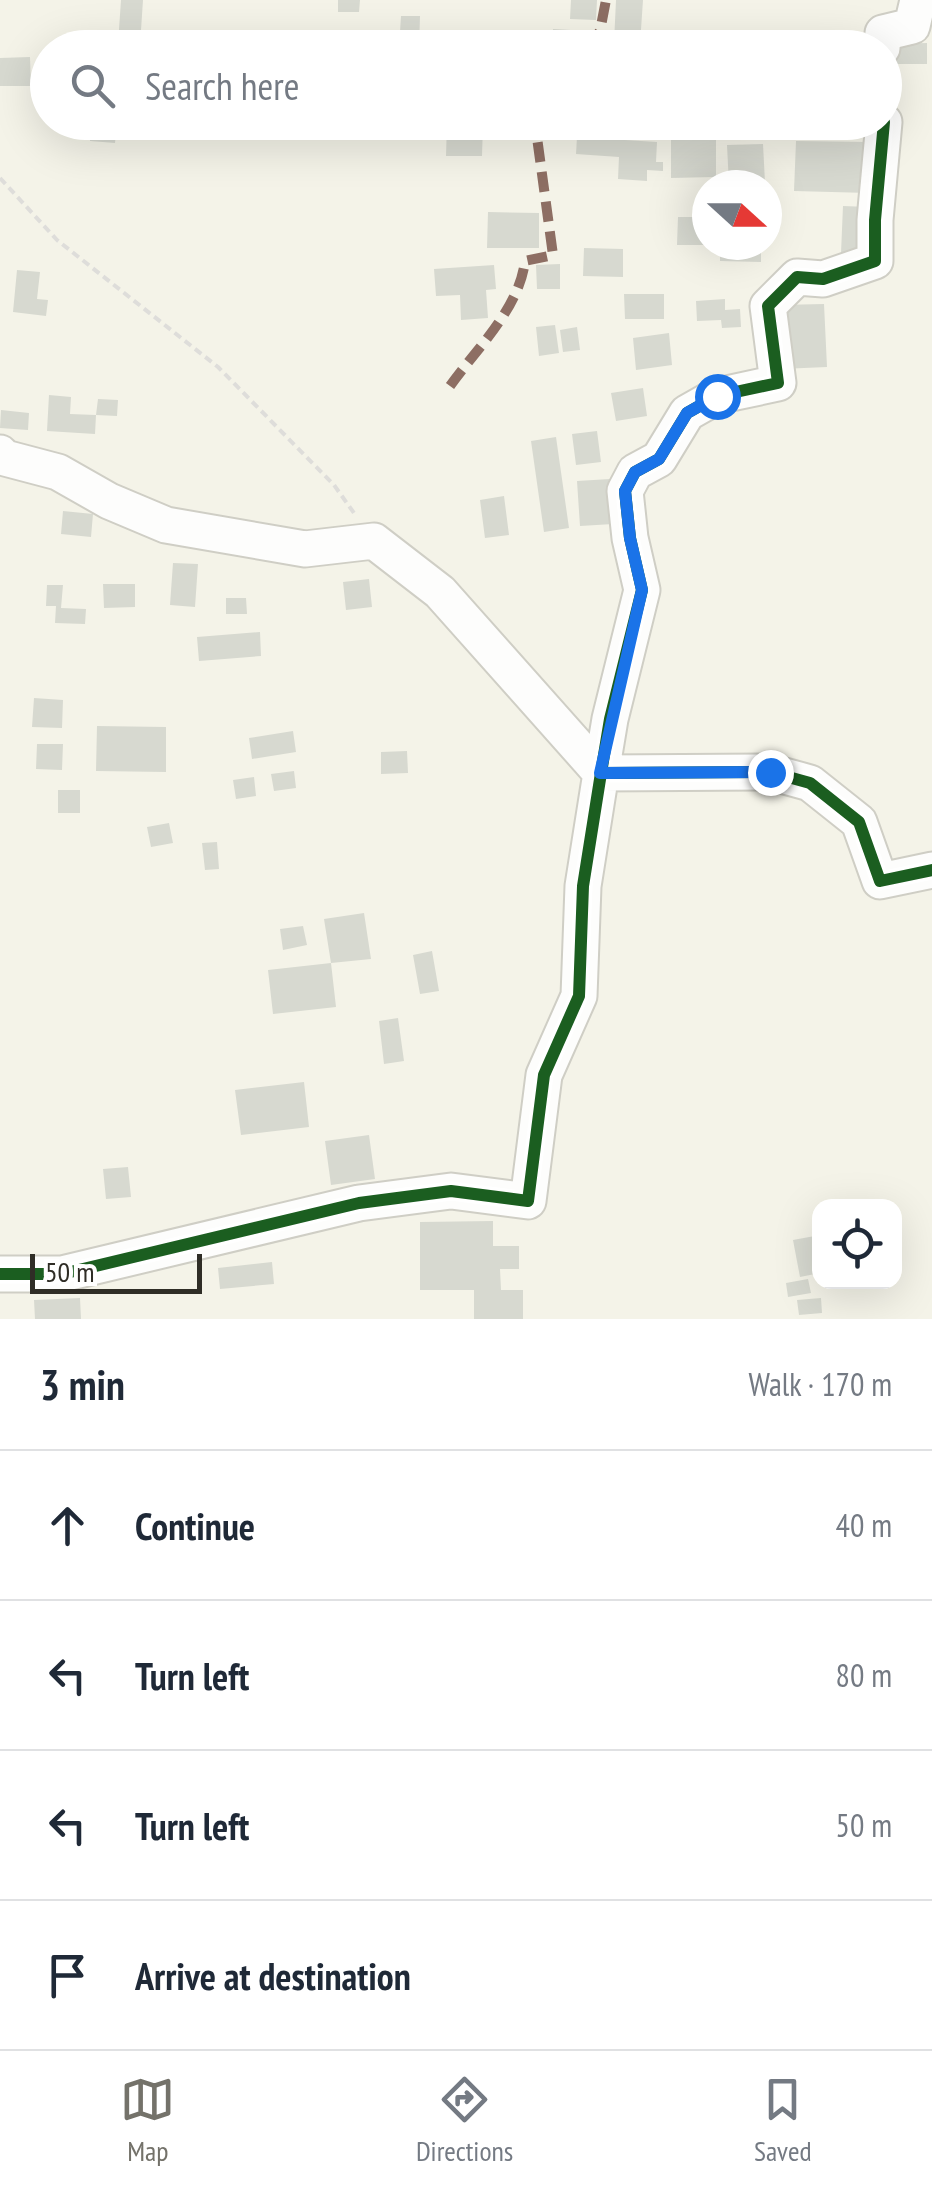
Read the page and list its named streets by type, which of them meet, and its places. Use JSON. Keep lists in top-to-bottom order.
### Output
{
  "scale_bar": "50 m",
  "north": "right",
  "page": {
    "search": "Search here",
    "scale": "50 m",
    "heading": ["3 min", "Walk · 170 m"],
    "list": [
      ["Continue", "40 m"],
      ["Turn left", "80 m"],
      ["Turn left", "50 m"],
      "Arrive at destination"
    ],
    "nav": ["Map", "Directions", "Saved"]
  }
}
